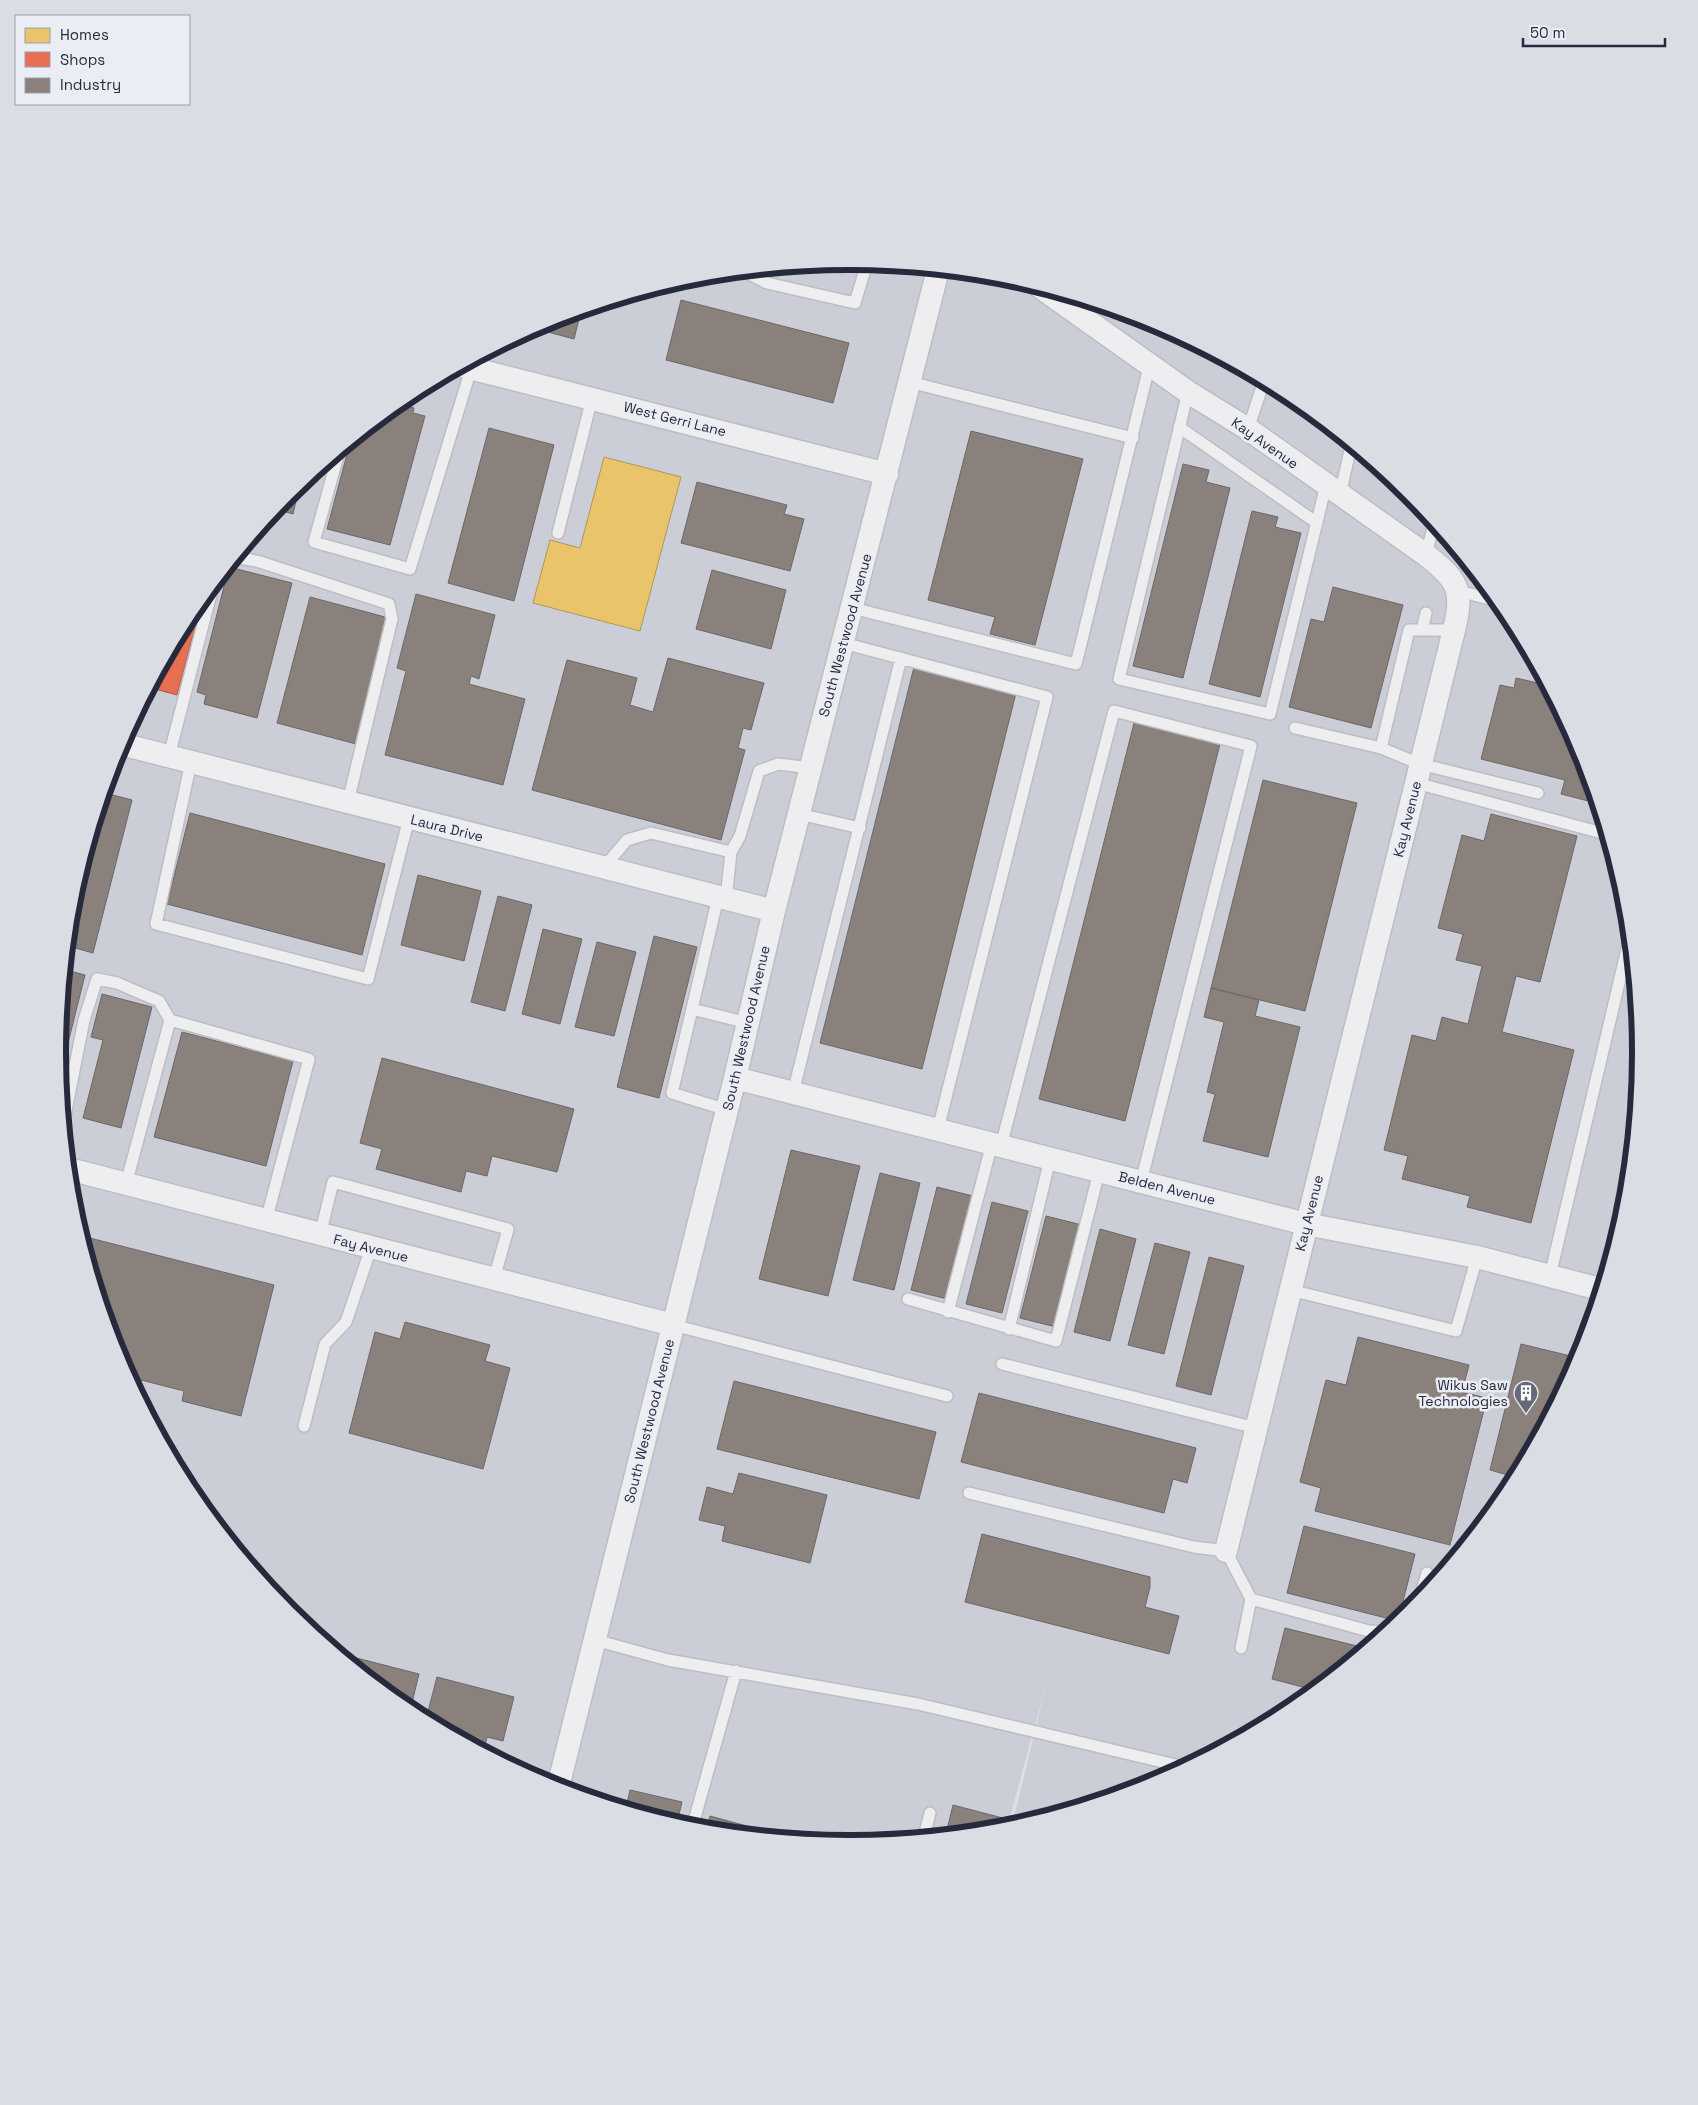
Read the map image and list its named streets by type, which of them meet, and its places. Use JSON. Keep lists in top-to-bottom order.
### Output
{
  "streets": {
    "street": [
      "West Gerri Lane",
      "Kay Avenue",
      "South Westwood Avenue",
      "Laura Drive",
      "Belden Avenue",
      "Fay Avenue"
    ]
  },
  "crossings": [
    ["West Gerri Lane", "South Westwood Avenue"],
    ["Kay Avenue", "Belden Avenue"],
    ["South Westwood Avenue", "Laura Drive"],
    ["South Westwood Avenue", "Belden Avenue"],
    ["South Westwood Avenue", "Fay Avenue"]
  ],
  "places": {
    "building": ["Wikus Saw Technologies"]
  },
  "legend": ["Homes", "Shops", "Industry"],
  "scale_bar": "50 m"
}
